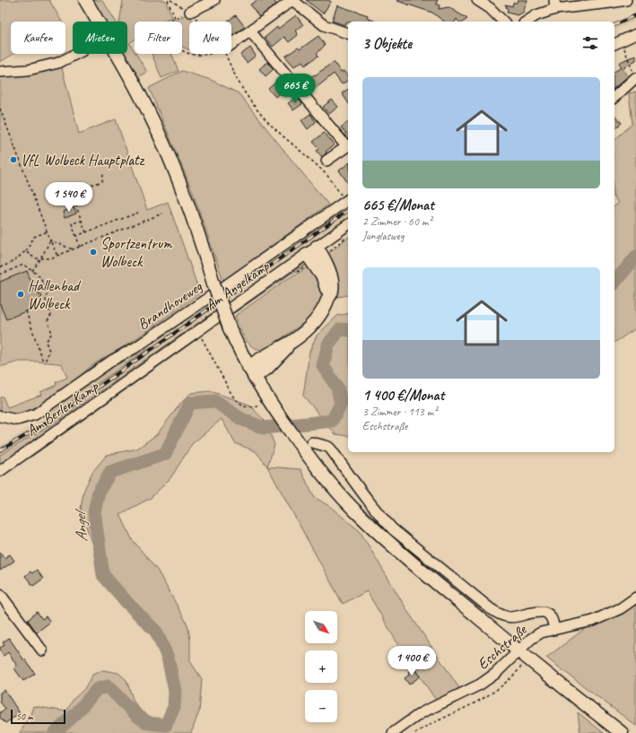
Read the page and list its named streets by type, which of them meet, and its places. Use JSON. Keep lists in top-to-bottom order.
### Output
{
  "streets": {
    "street": [
      "Am Angelkamp",
      "Brandhoveweg",
      "Am Berler Kamp",
      "Eschstraße"
    ]
  },
  "crossings": [
    ["Am Angelkamp", "Am Berler Kamp"]
  ],
  "water": ["Angel"],
  "places": ["VfL Wolbeck Hauptplatz", "Sportzentrum Wolbeck", "Hallenbad Wolbeck"],
  "scale_bar": "50 m",
  "north": "bottom right",
  "page": {
    "chip": [
      "Kaufen",
      "Mieten",
      "Filter",
      "Neu"
    ],
    "heading": "3 Objekte",
    "list": [
      {
        "name": "665 €/Monat",
        "note": "2 Zimmer · 60 m² · Junglasweg"
      },
      {
        "name": "1 400 €/Monat",
        "note": "3 Zimmer · 113 m² · Eschstraße"
      }
    ],
    "price": ["665 €", "1 540 €", "1 400 €"],
    "map_buttons": ["+", "−"],
    "scale": "50 m"
  }
}
